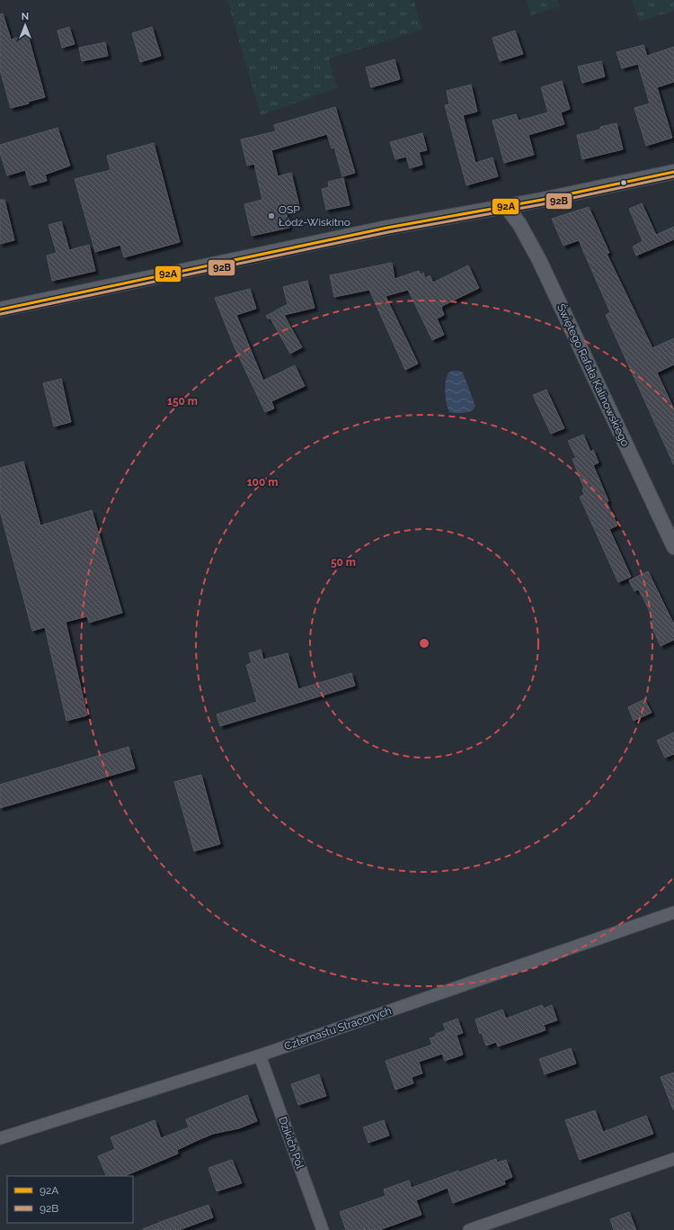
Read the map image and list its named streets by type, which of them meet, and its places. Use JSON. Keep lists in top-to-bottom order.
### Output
{
  "streets": {
    "street": ["Świętego Rafała Kalinowskiego", "Czternastu Straconych", "Dzikich Pól"]
  },
  "crossings": [
    ["Czternastu Straconych", "Dzikich Pól"]
  ],
  "places": ["OSP Łódź-Wiskitno"],
  "lines": ["transit line 92A", "transit line 92B"],
  "legend": ["92A", "92B"],
  "north": "top",
  "rings": ["150 m", "100 m", "50 m"]
}
